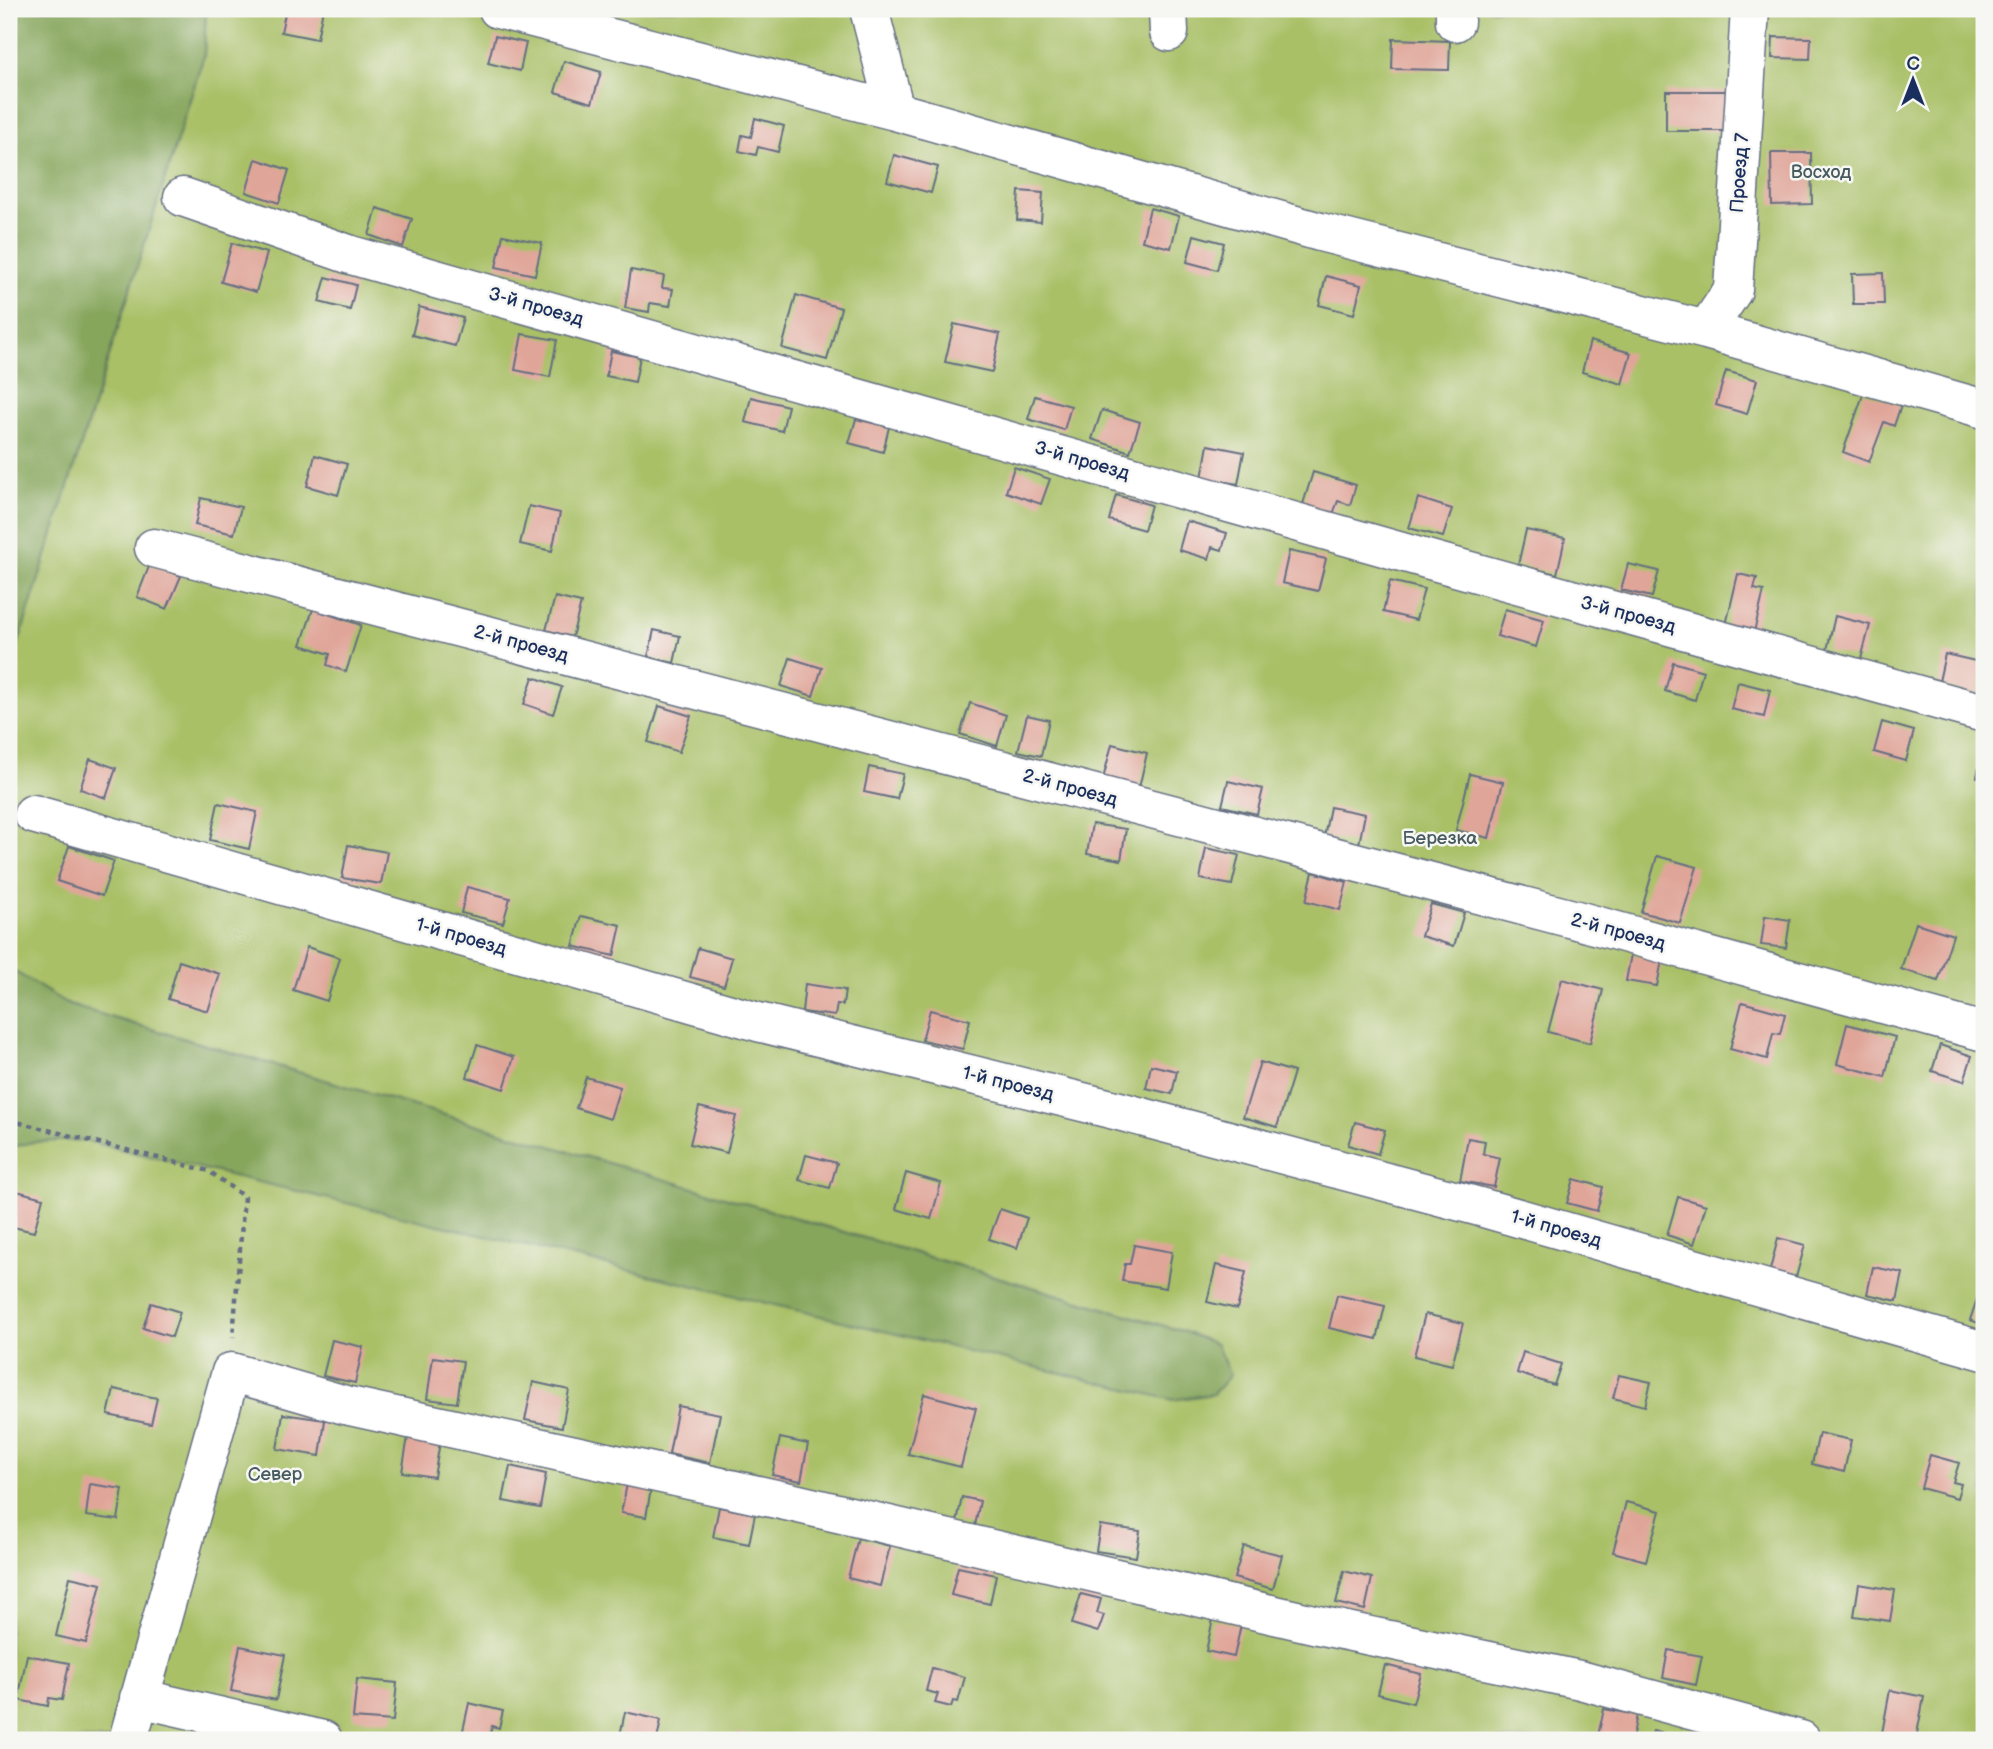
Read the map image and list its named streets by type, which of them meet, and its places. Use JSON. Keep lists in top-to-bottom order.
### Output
{
  "streets": {
    "street": [
      "Проезд 7",
      "3-й проезд",
      "2-й проезд",
      "1-й проезд"
    ]
  },
  "parks": ["Восход", "Березка", "Север"],
  "north": "top"
}
